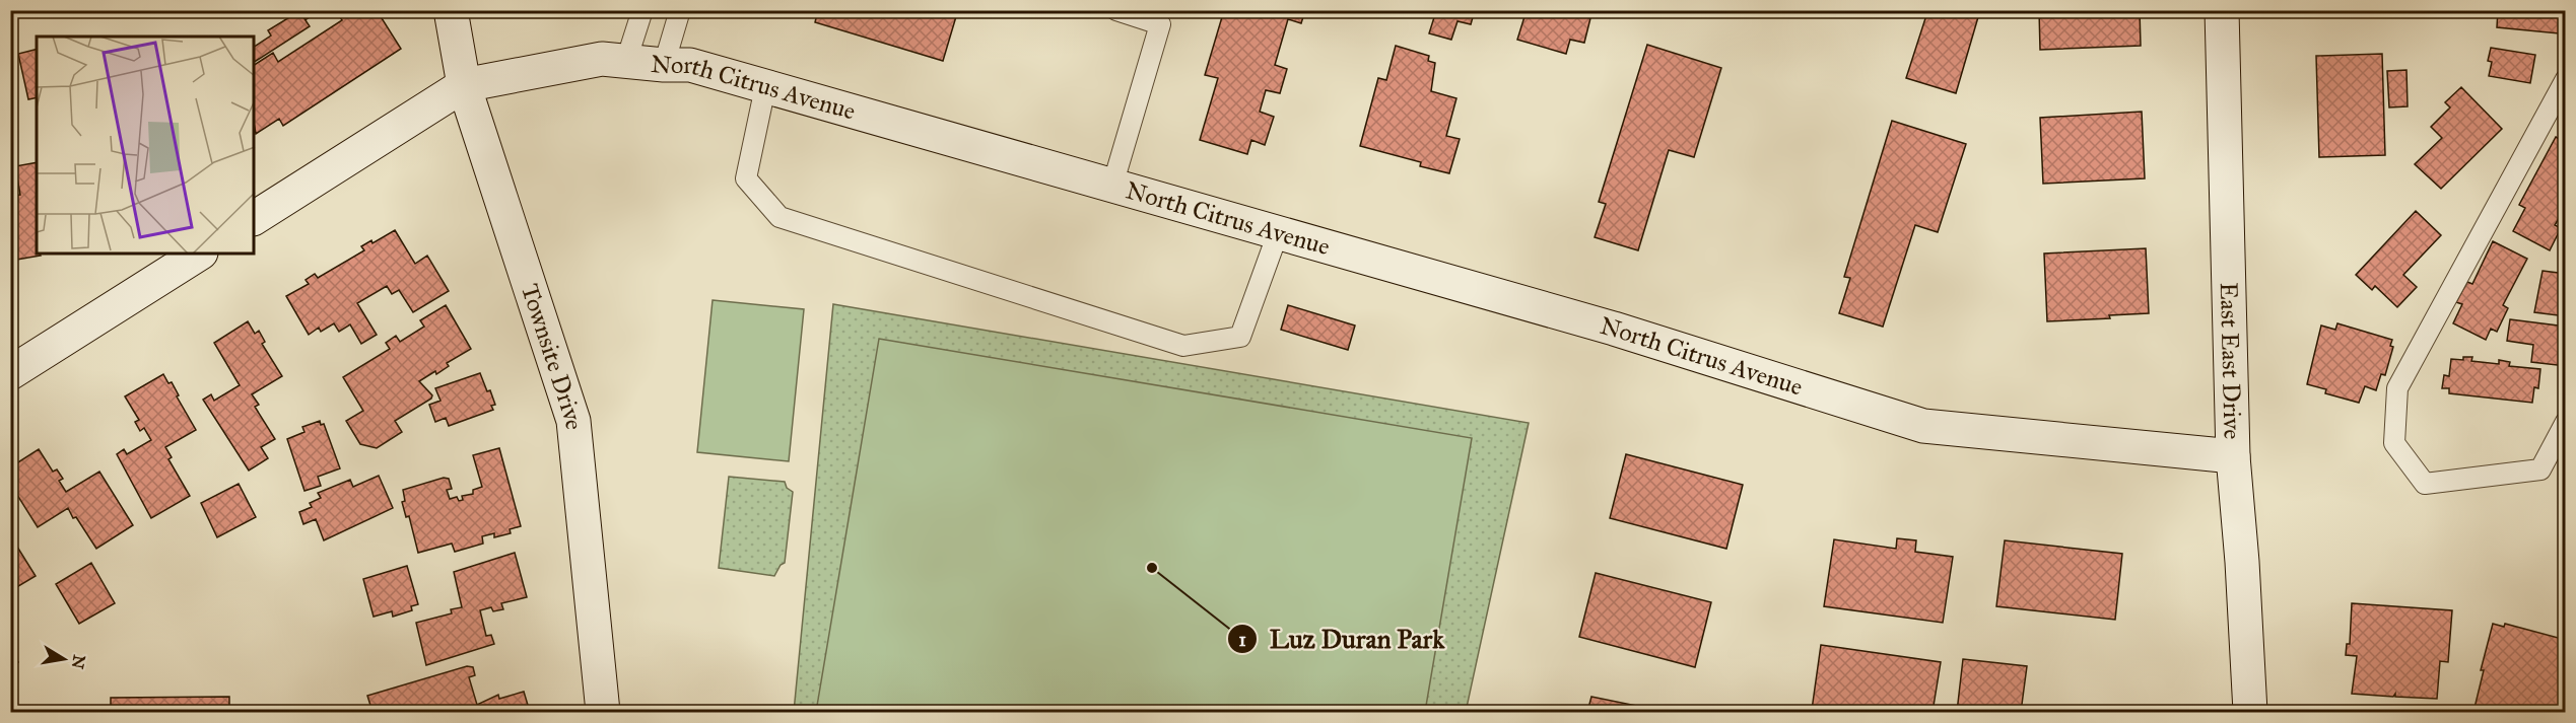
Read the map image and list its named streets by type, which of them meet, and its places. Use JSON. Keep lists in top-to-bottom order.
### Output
{
  "streets": {
    "street": ["North Citrus Avenue", "Townsite Drive", "East East Drive"]
  },
  "crossings": [
    ["North Citrus Avenue", "Townsite Drive"],
    ["North Citrus Avenue", "East East Drive"]
  ],
  "places": ["Luz Duran Park"],
  "north": "right"
}
